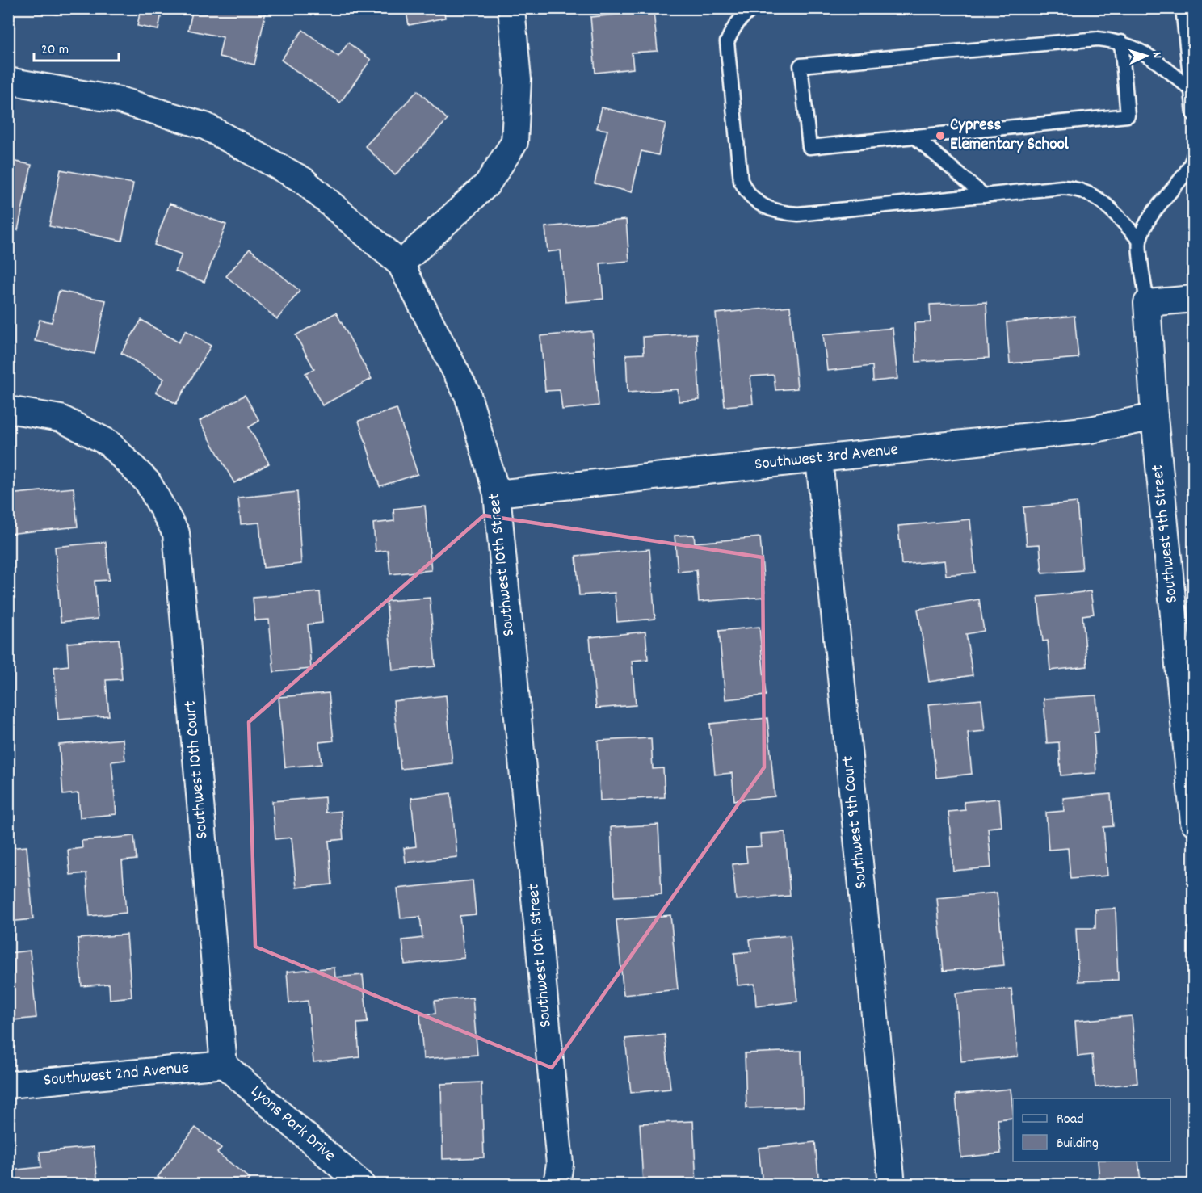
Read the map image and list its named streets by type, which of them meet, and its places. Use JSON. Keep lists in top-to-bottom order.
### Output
{
  "streets": {
    "street": [
      "Southwest 3rd Avenue",
      "Southwest 9th Street",
      "Southwest 10th Street",
      "Southwest 10th Court",
      "Southwest 9th Court",
      "Southwest 2nd Avenue",
      "Lyons Park Drive"
    ]
  },
  "crossings": [
    ["Southwest 3rd Avenue", "Southwest 9th Street"],
    ["Southwest 3rd Avenue", "Southwest 10th Street"],
    ["Southwest 3rd Avenue", "Southwest 9th Court"],
    ["Southwest 10th Court", "Southwest 2nd Avenue"],
    ["Southwest 10th Court", "Lyons Park Drive"],
    ["Southwest 2nd Avenue", "Lyons Park Drive"]
  ],
  "places": ["Cypress Elementary School"],
  "legend": ["Road", "Building"],
  "scale_bar": "20 m",
  "north": "right"
}
